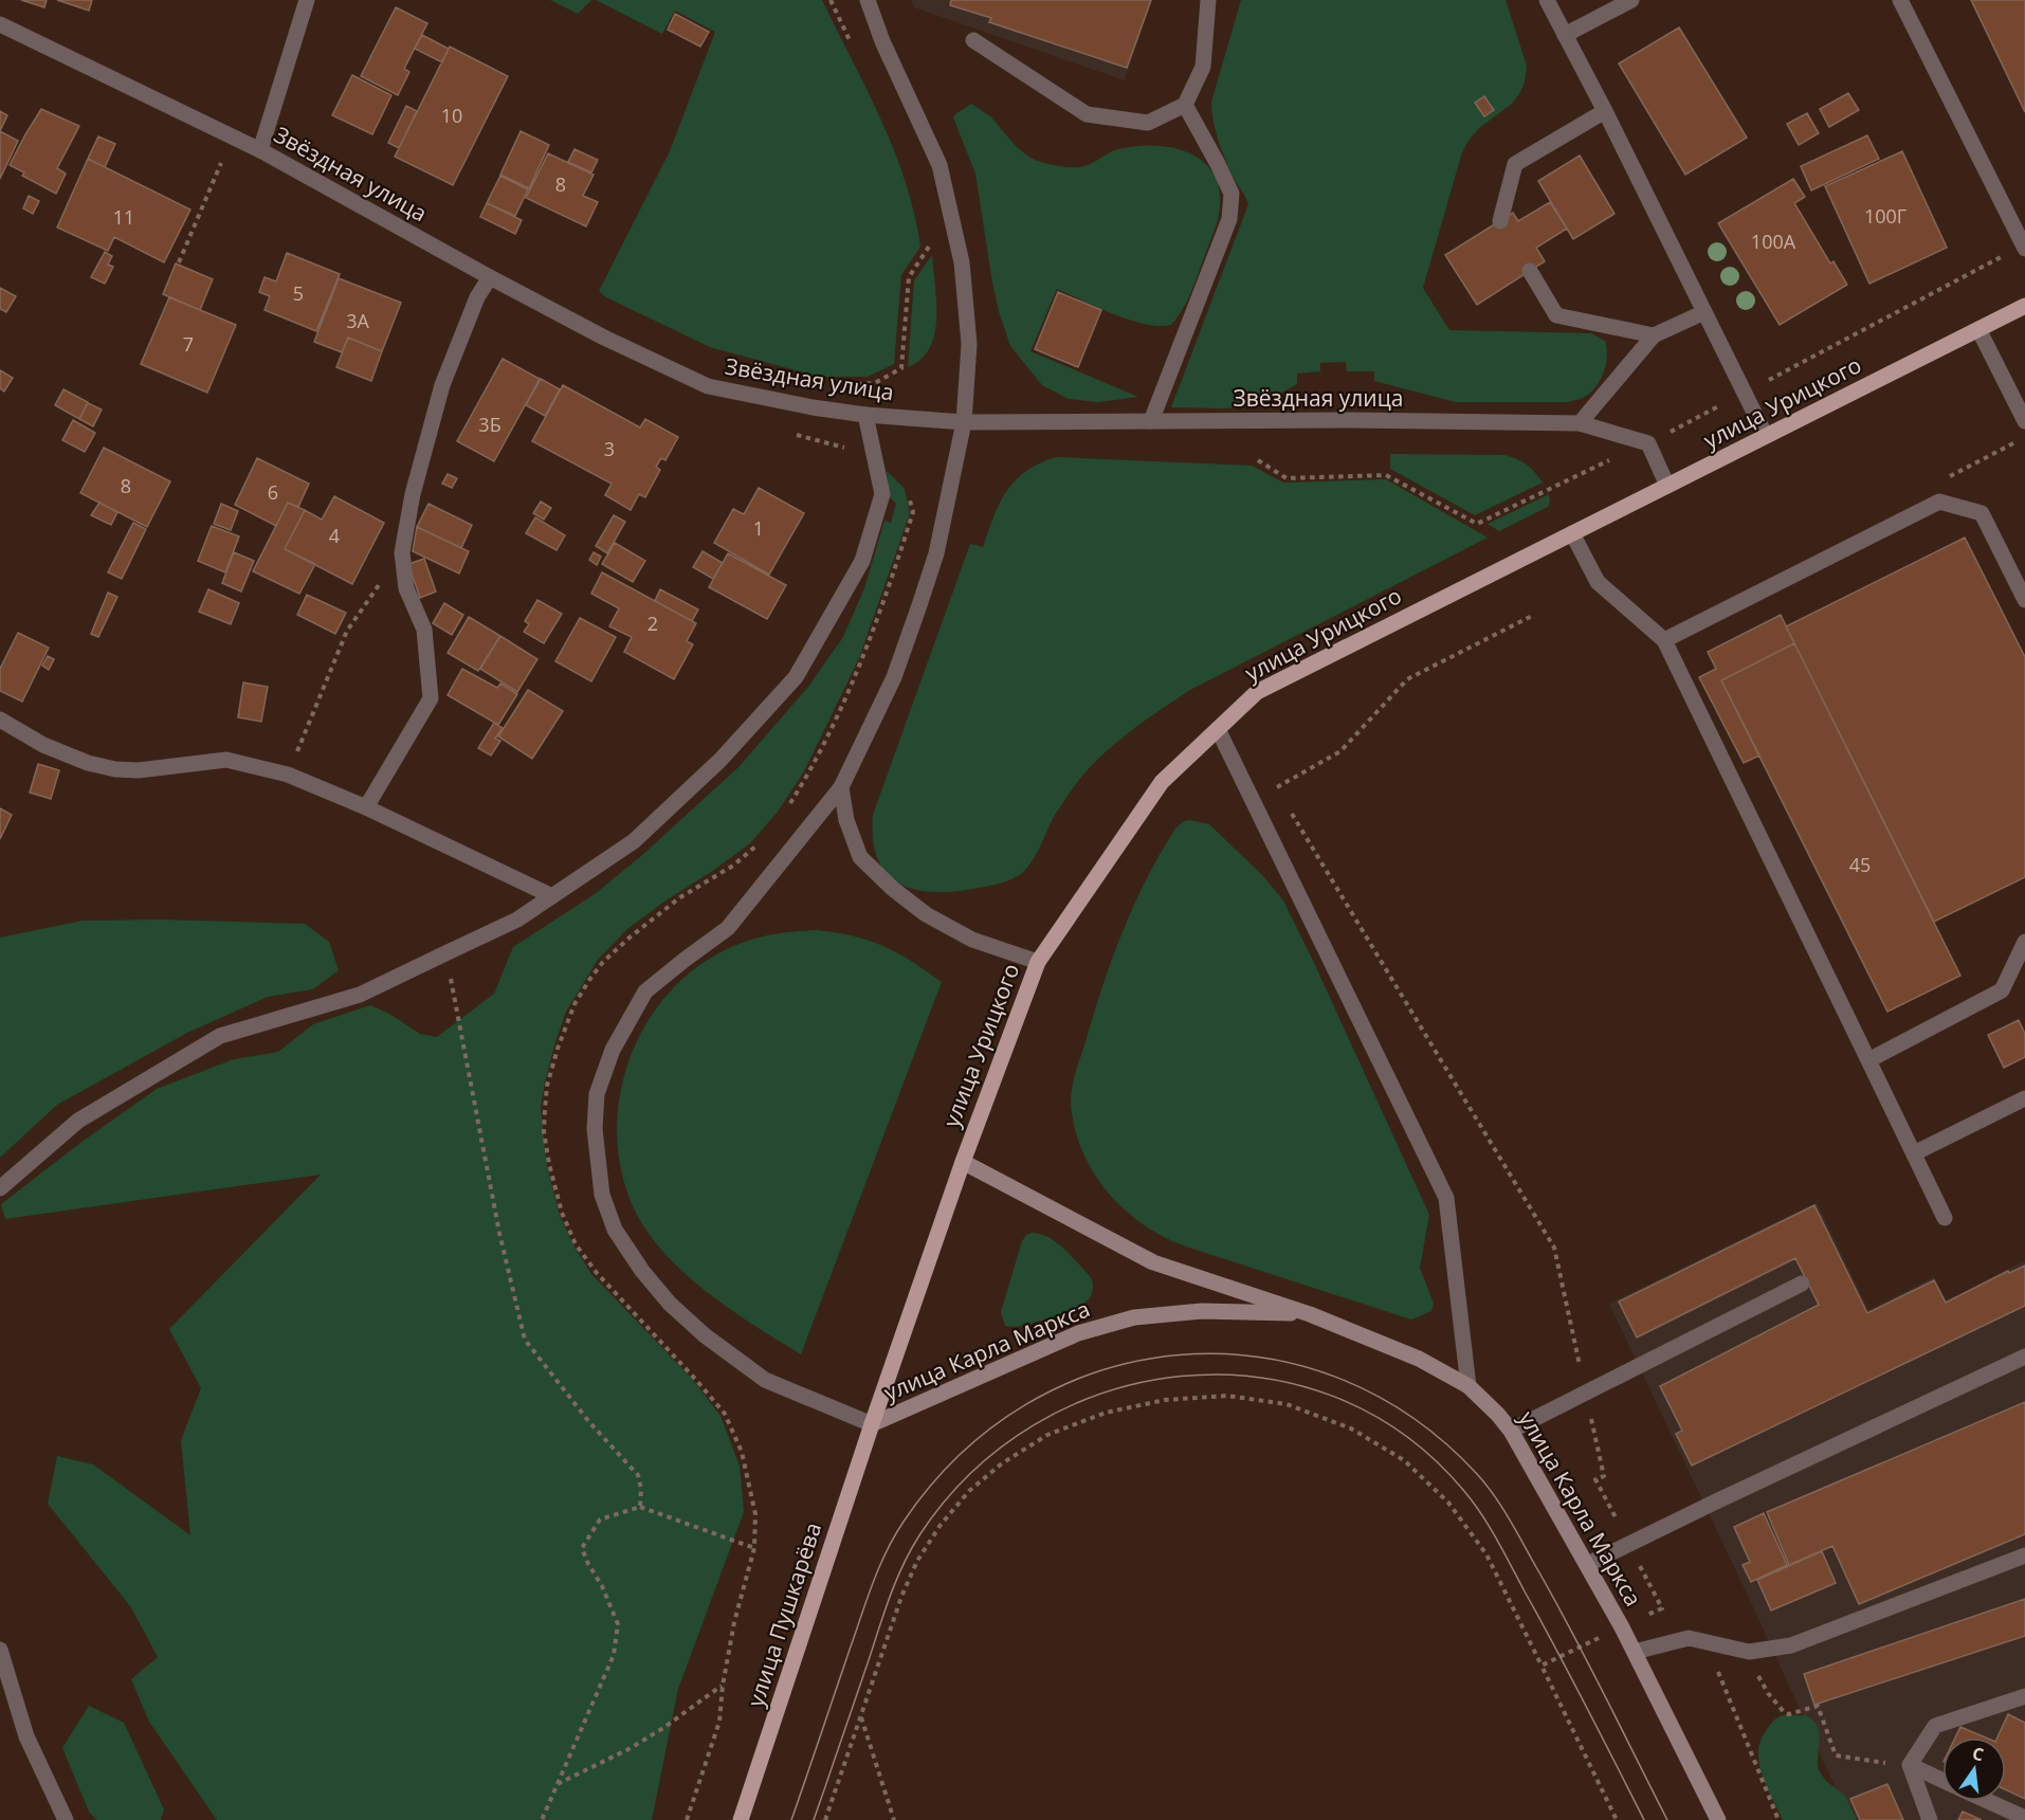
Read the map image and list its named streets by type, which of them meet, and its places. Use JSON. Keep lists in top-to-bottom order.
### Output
{
  "streets": {
    "main road": ["улица Урицкого", "улица Карла Маркса", "улица Пушкарёва"],
    "street": ["Звёздная улица"]
  },
  "crossings": [
    ["Звёздная улица", "улица Урицкого"],
    ["улица Урицкого", "улица Карла Маркса"],
    ["улица Урицкого", "улица Пушкарёва"],
    ["улица Карла Маркса", "улица Пушкарёва"]
  ],
  "house_numbers": [
    "10",
    "8",
    "100Г",
    "11",
    "100А",
    "5",
    "3А",
    "7",
    "3Б",
    "3",
    "8",
    "6",
    "1",
    "4",
    "2",
    "45"
  ],
  "north": "top"
}
